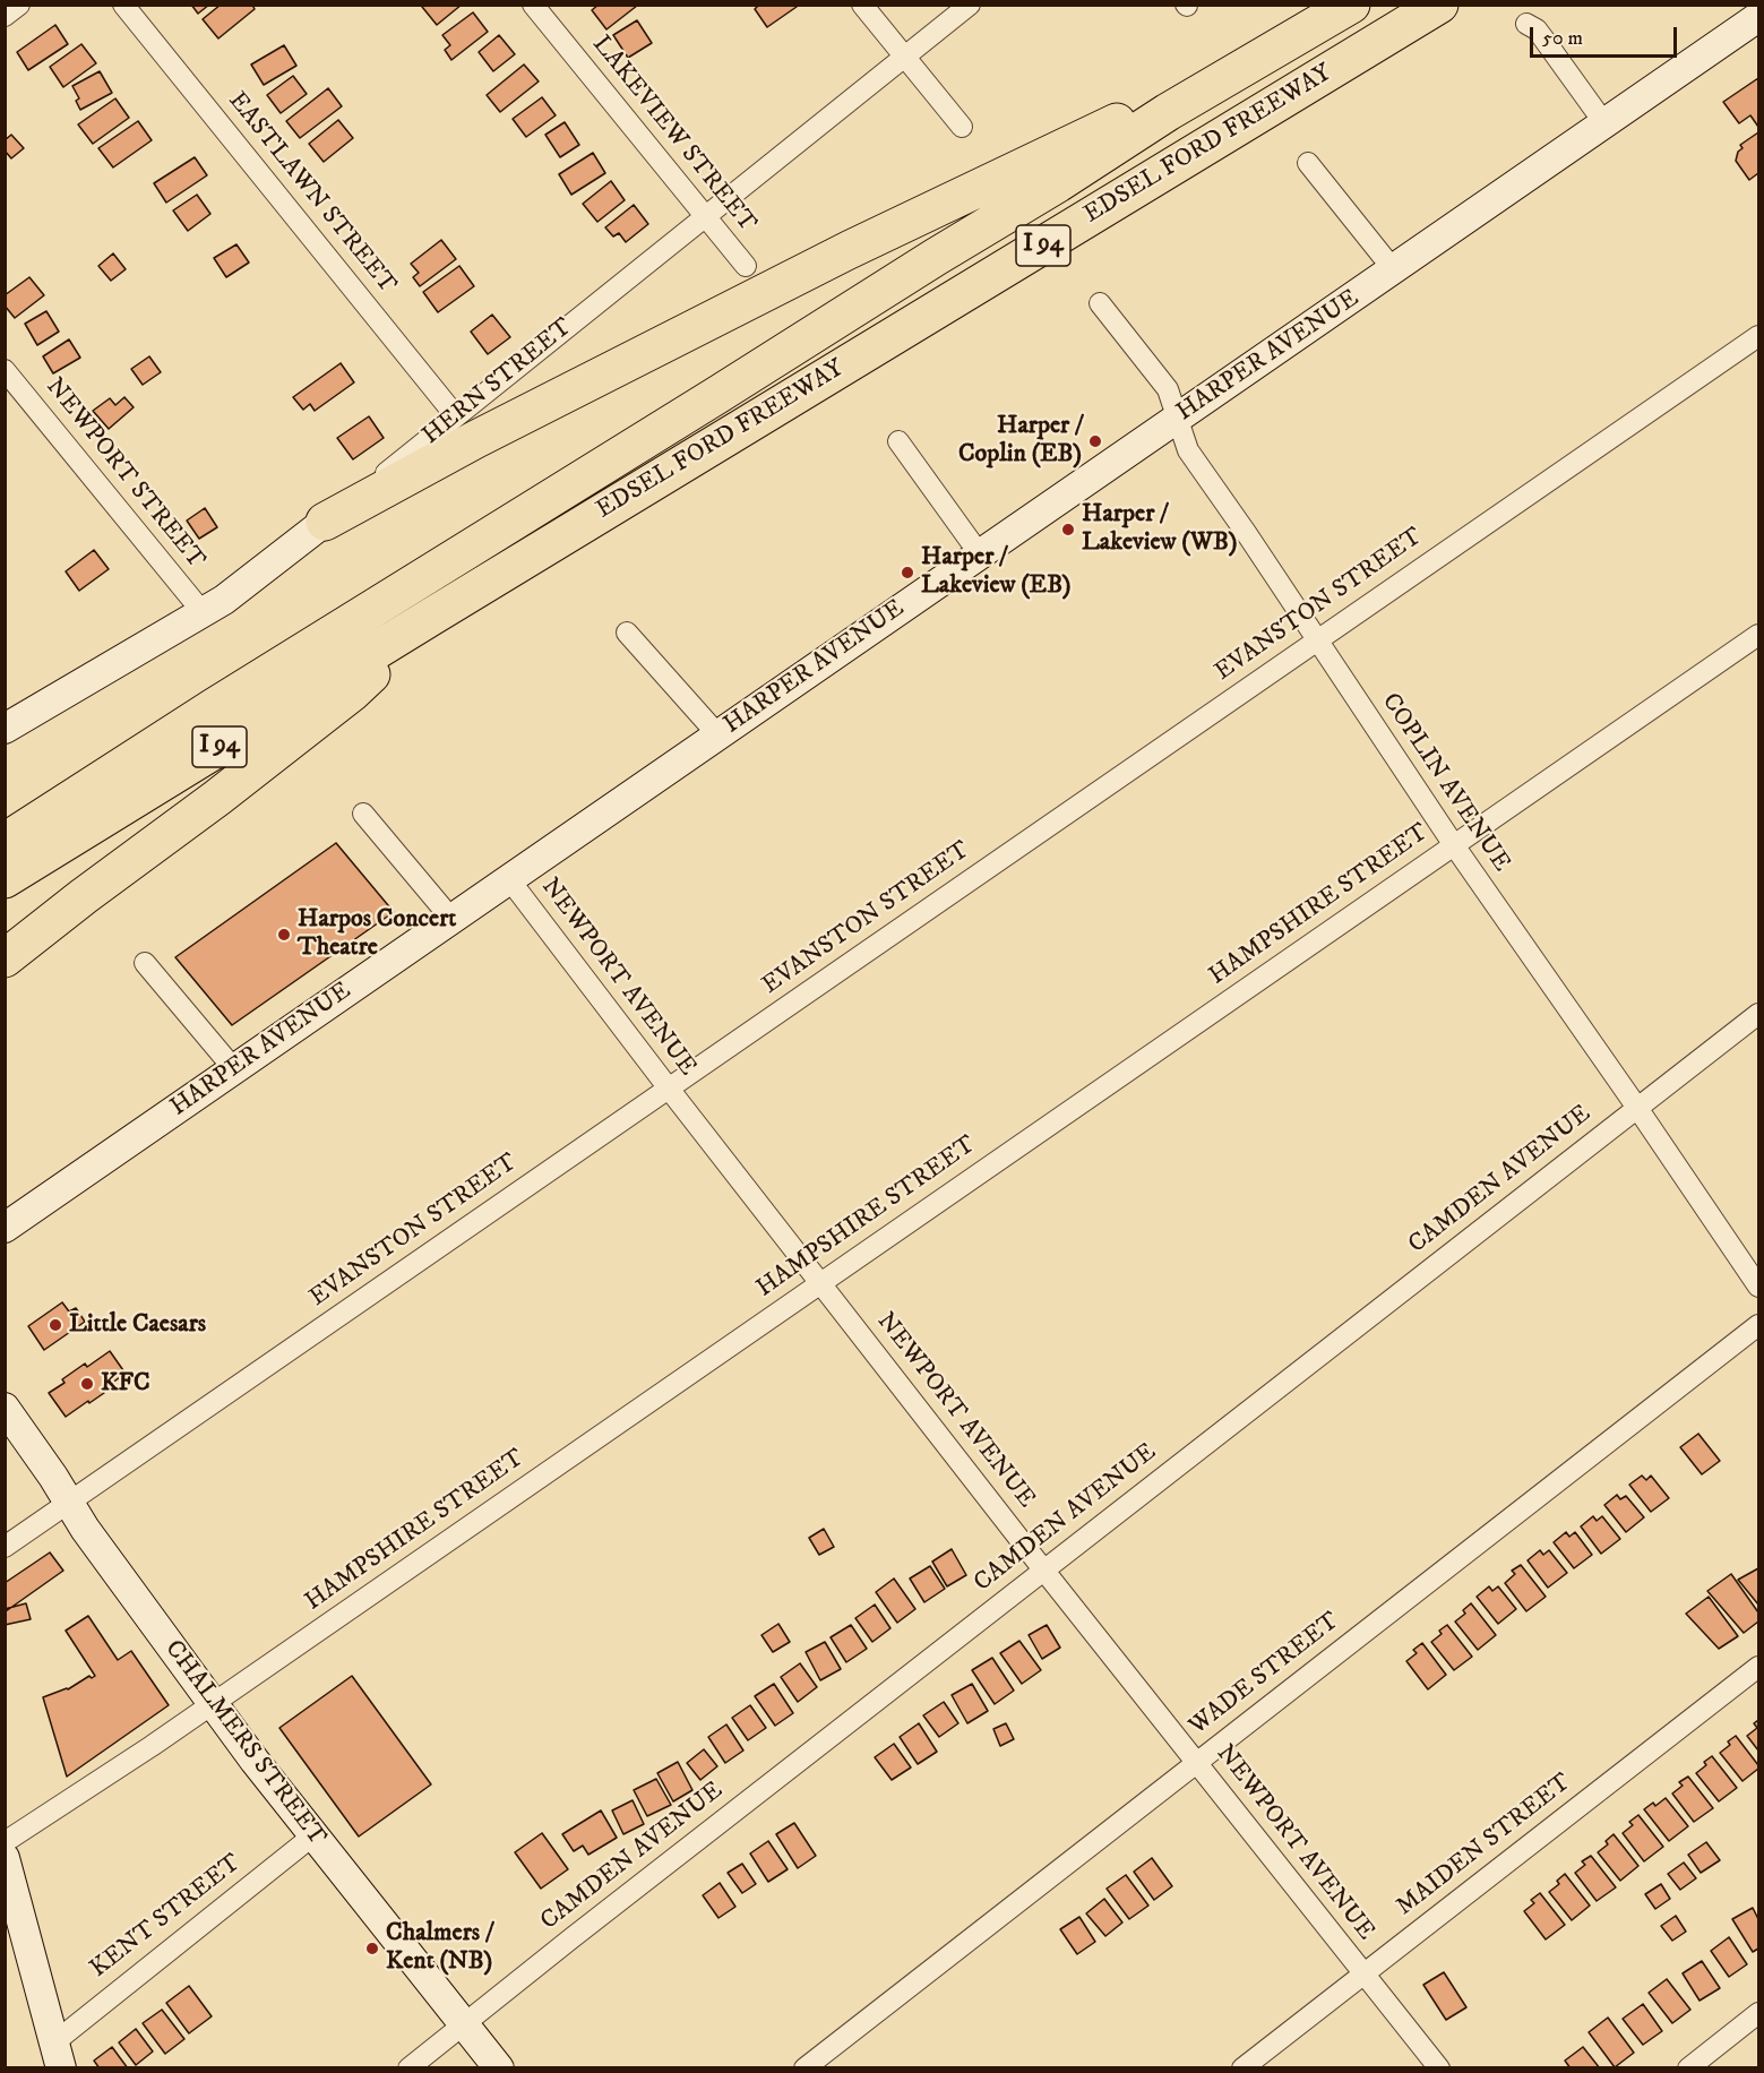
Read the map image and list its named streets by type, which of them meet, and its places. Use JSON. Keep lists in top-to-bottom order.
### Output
{
  "streets": {
    "highway": ["EDSEL FORD FREEWAY", "I 94"],
    "main road": ["HARPER AVENUE", "HERN STREET", "CHALMERS STREET"],
    "street": [
      "LAKEVIEW STREET",
      "EASTLAWN STREET",
      "NEWPORT STREET",
      "EVANSTON STREET",
      "COPLIN AVENUE",
      "HAMPSHIRE STREET",
      "NEWPORT AVENUE",
      "CAMDEN AVENUE",
      "WADE STREET",
      "MAIDEN STREET",
      "KENT STREET"
    ]
  },
  "crossings": [
    ["LAKEVIEW STREET", "HERN STREET"],
    ["EASTLAWN STREET", "HERN STREET"],
    ["HARPER AVENUE", "COPLIN AVENUE"],
    ["HARPER AVENUE", "NEWPORT AVENUE"],
    ["HERN STREET", "NEWPORT STREET"],
    ["EVANSTON STREET", "COPLIN AVENUE"],
    ["EVANSTON STREET", "NEWPORT AVENUE"],
    ["EVANSTON STREET", "CHALMERS STREET"],
    ["COPLIN AVENUE", "HAMPSHIRE STREET"],
    ["COPLIN AVENUE", "CAMDEN AVENUE"],
    ["HAMPSHIRE STREET", "NEWPORT AVENUE"],
    ["HAMPSHIRE STREET", "CHALMERS STREET"],
    ["NEWPORT AVENUE", "CAMDEN AVENUE"],
    ["NEWPORT AVENUE", "WADE STREET"],
    ["NEWPORT AVENUE", "MAIDEN STREET"],
    ["CAMDEN AVENUE", "CHALMERS STREET"],
    ["CHALMERS STREET", "KENT STREET"]
  ],
  "places": [
    "Harper / Coplin (EB)",
    "Harper / Lakeview (WB)",
    "Harper / Lakeview (EB)",
    "Harpos Concert Theatre",
    "Little Caesars",
    "KFC",
    "Chalmers / Kent (NB)"
  ],
  "scale_bar": "50 m"
}
